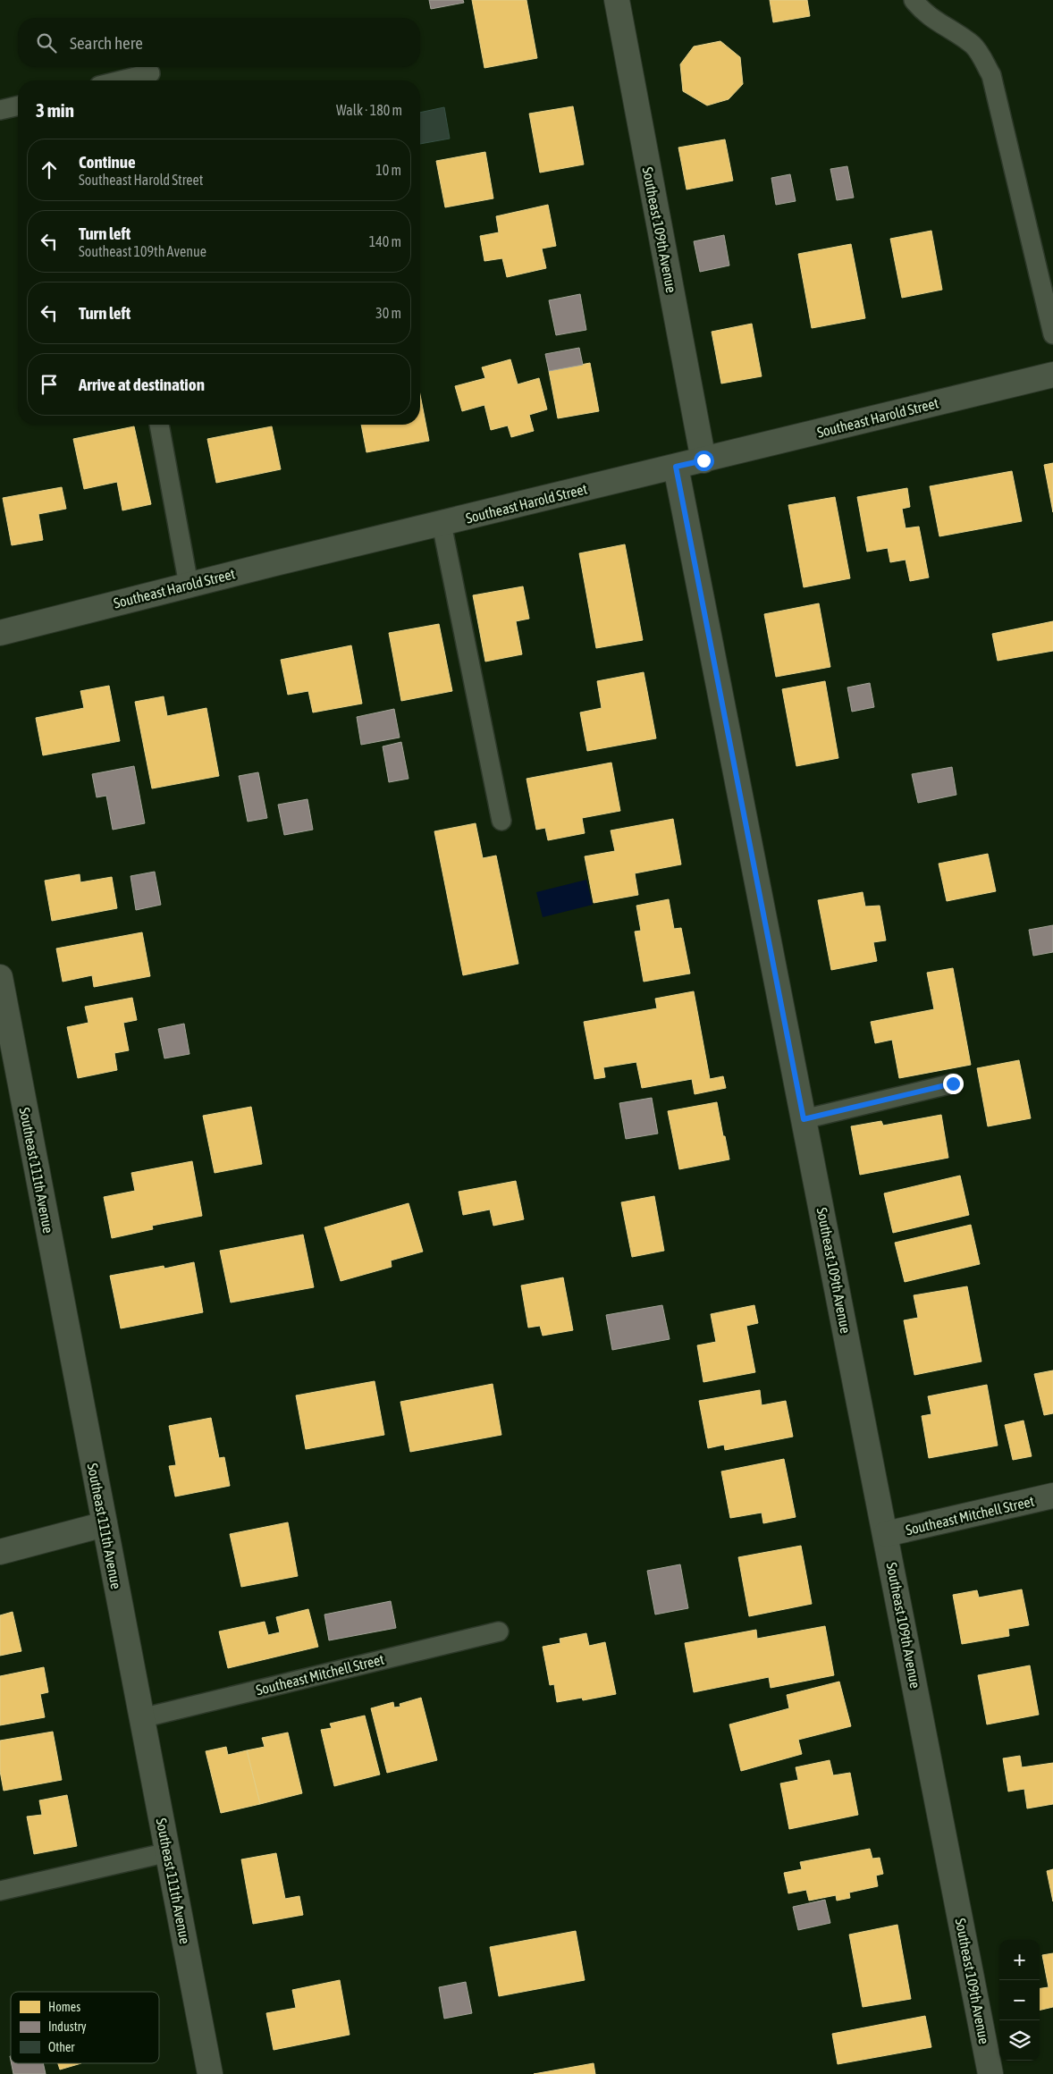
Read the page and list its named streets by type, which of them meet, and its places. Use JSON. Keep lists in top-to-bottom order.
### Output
{
  "streets": {
    "street": [
      "Southeast 109th Avenue",
      "Southeast Harold Street",
      "Southeast 111th Avenue",
      "Southeast Mitchell Street"
    ]
  },
  "crossings": [
    ["Southeast 109th Avenue", "Southeast Harold Street"],
    ["Southeast 109th Avenue", "Southeast Mitchell Street"],
    ["Southeast 111th Avenue", "Southeast Mitchell Street"]
  ],
  "legend": ["Homes", "Industry", "Other"],
  "page": {
    "search": "Search here",
    "heading": ["3 min", "Walk · 180 m"],
    "list": [
      ["Continue", "Southeast Harold Street", "10 m"],
      ["Turn left", "Southeast 109th Avenue", "140 m"],
      ["Turn left", "30 m"],
      "Arrive at destination"
    ],
    "map_buttons": ["+", "−"]
  }
}
